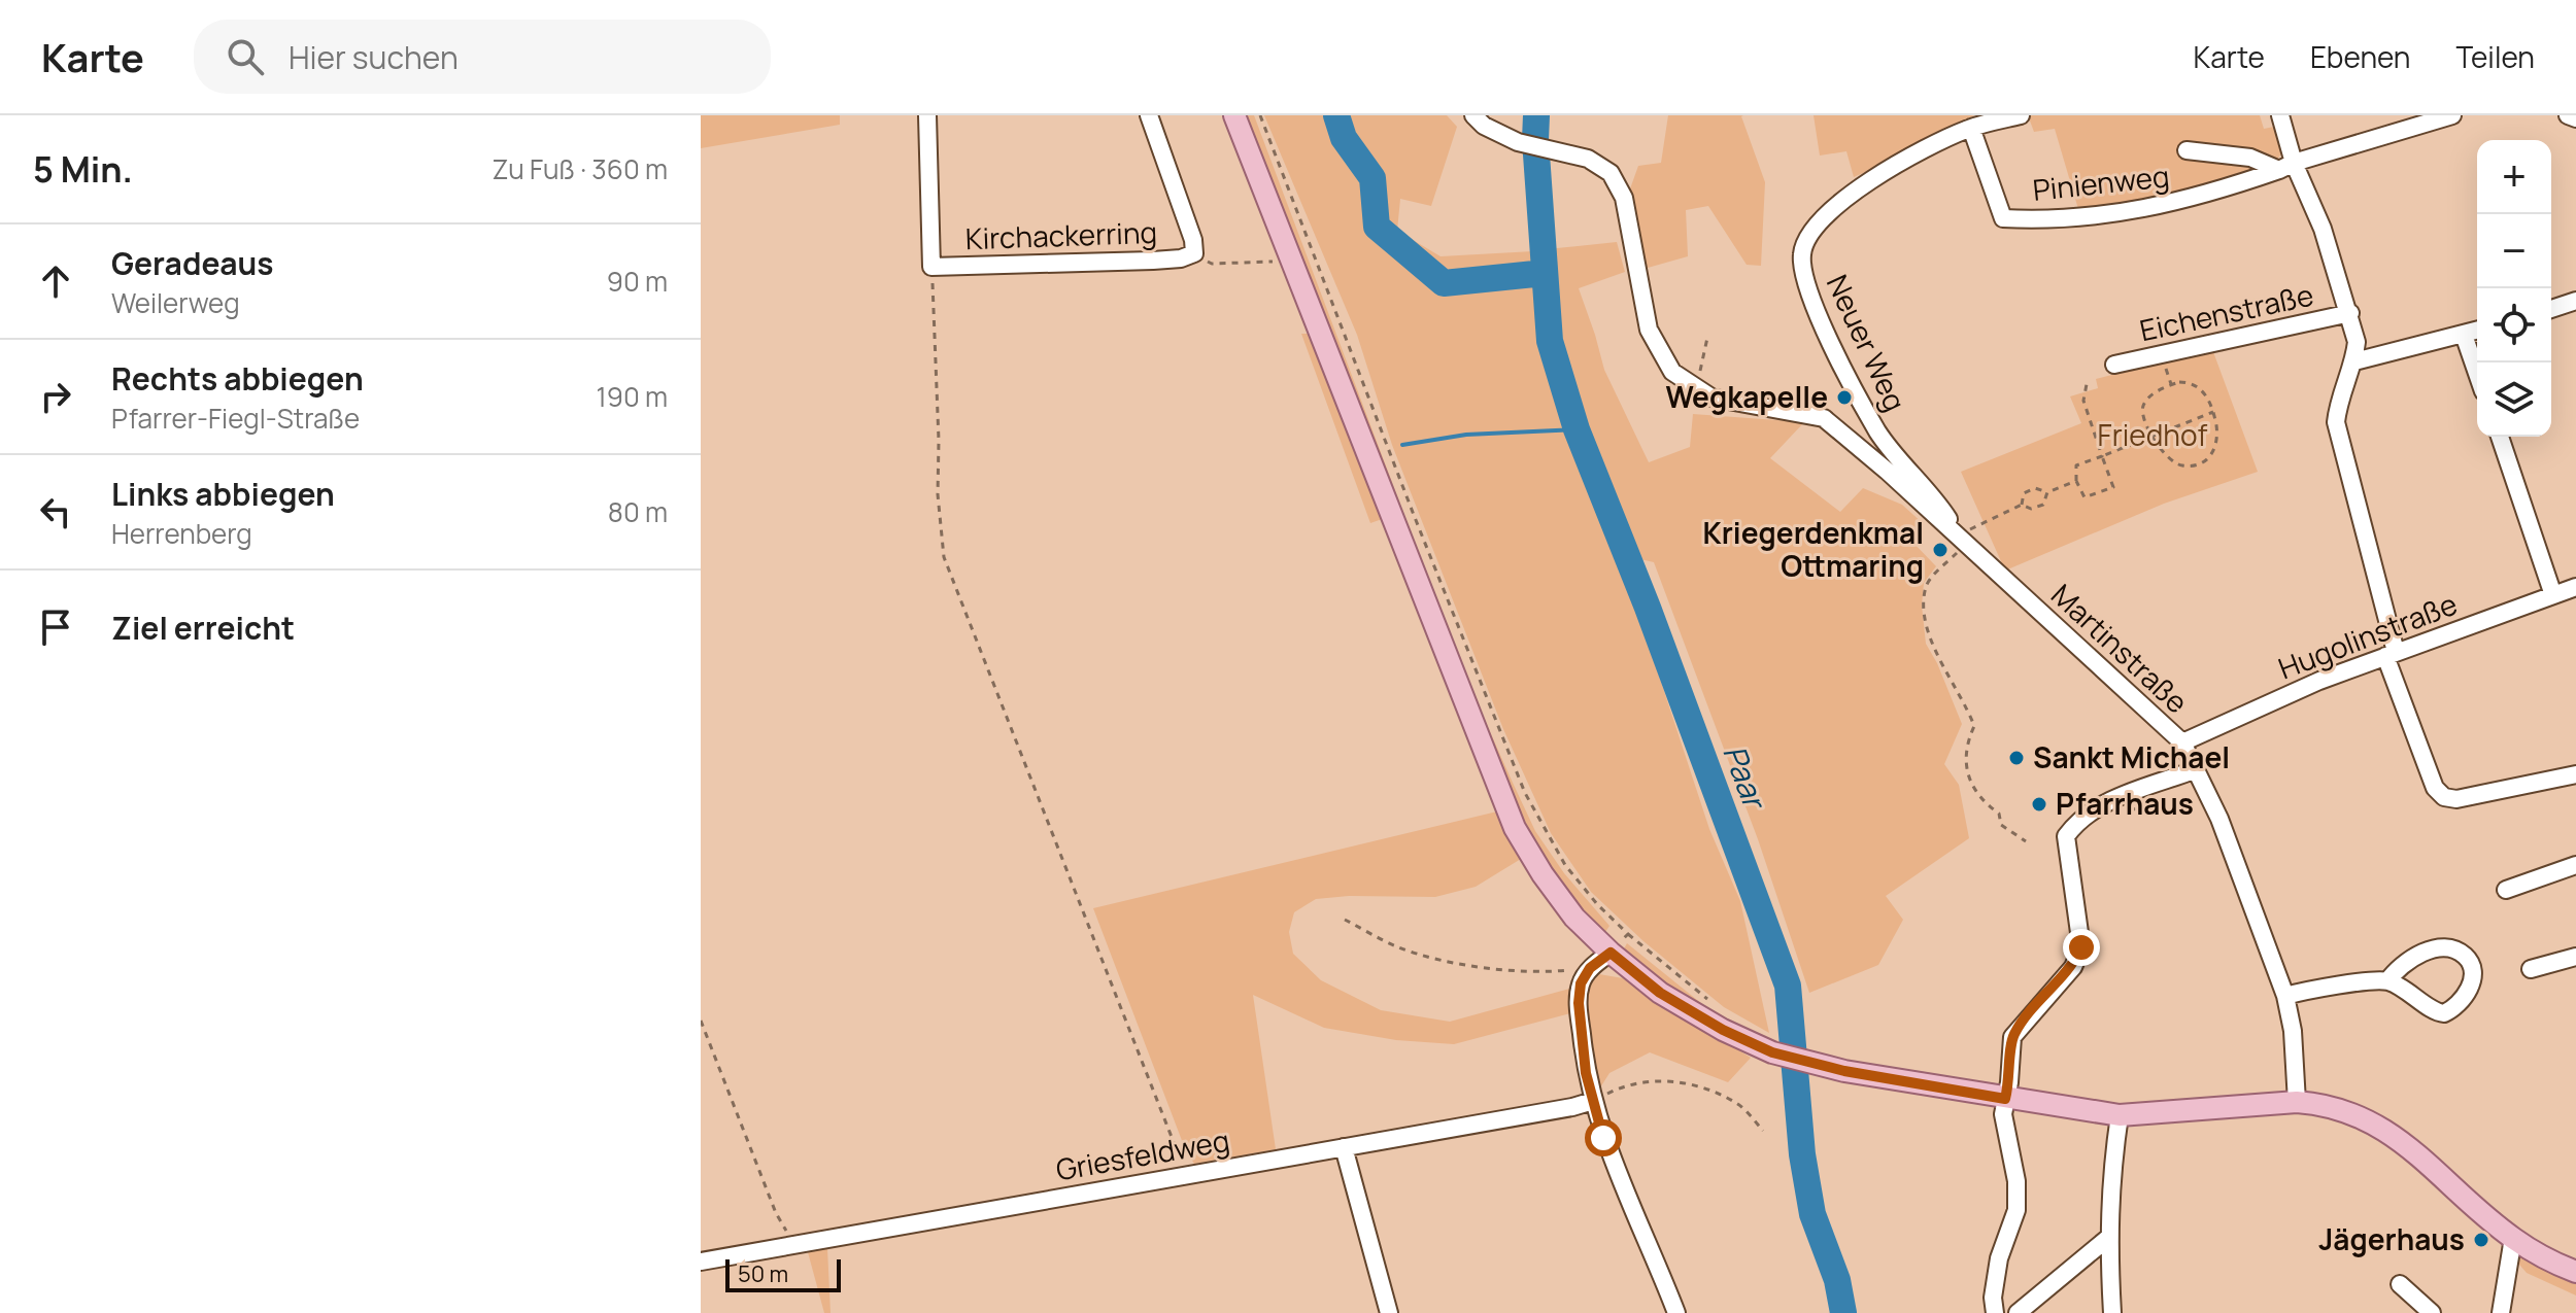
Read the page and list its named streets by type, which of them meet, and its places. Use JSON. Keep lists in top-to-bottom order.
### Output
{
  "streets": {
    "street": [
      "Pinienweg",
      "Kirchackerring",
      "Eichenstraße",
      "Neuer Weg",
      "Hugolinstraße",
      "Martinstraße",
      "Griesfeldweg"
    ]
  },
  "crossings": [
    ["Pinienweg", "Eichenstraße"],
    ["Pinienweg", "Neuer Weg"],
    ["Eichenstraße", "Hugolinstraße"],
    ["Neuer Weg", "Martinstraße"],
    ["Hugolinstraße", "Martinstraße"]
  ],
  "water": ["Paar"],
  "parks": ["Friedhof"],
  "places": [
    "Wegkapelle",
    "Kriegerdenkmal Ottmaring",
    "Sankt Michael",
    "Pfarrhaus",
    "Jägerhaus"
  ],
  "scale_bar": "50 m",
  "page": {
    "header": "Karte",
    "search": "Hier suchen",
    "nav": ["Karte", "Ebenen", "Teilen"],
    "heading": ["5 Min.", "Zu Fuß · 360 m"],
    "map_buttons": ["+", "−"],
    "list": [
      ["Geradeaus", "Weilerweg", "90 m"],
      ["Rechts abbiegen", "Pfarrer-Fiegl-Straße", "190 m"],
      ["Links abbiegen", "Herrenberg", "80 m"],
      "Ziel erreicht"
    ],
    "scale": "50 m"
  }
}
